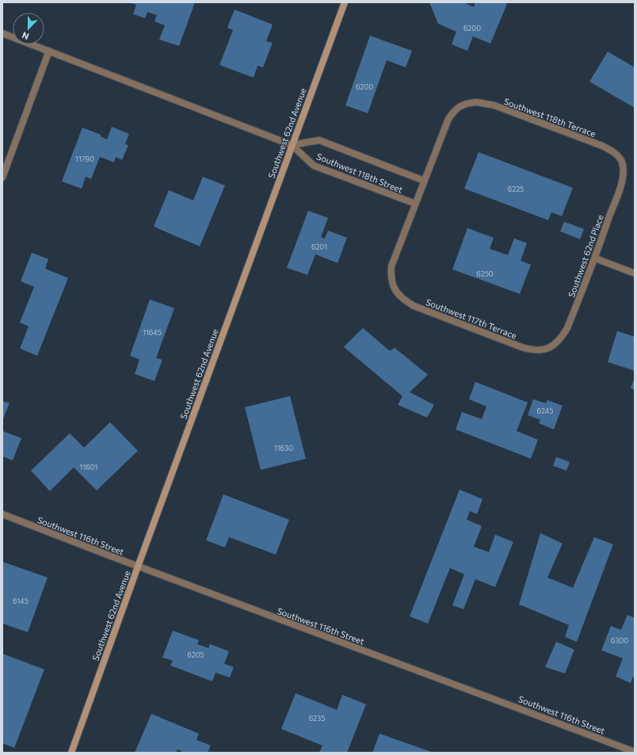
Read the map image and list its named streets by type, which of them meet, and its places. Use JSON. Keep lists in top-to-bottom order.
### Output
{
  "streets": {
    "street": [
      "Southwest 118th Terrace",
      "Southwest 62nd Avenue",
      "Southwest 118th Street",
      "Southwest 62nd Place",
      "Southwest 117th Terrace",
      "Southwest 116th Street"
    ]
  },
  "crossings": [
    ["Southwest 118th Terrace", "Southwest 118th Street"],
    ["Southwest 118th Terrace", "Southwest 62nd Place"],
    ["Southwest 62nd Avenue", "Southwest 118th Street"],
    ["Southwest 62nd Avenue", "Southwest 116th Street"],
    ["Southwest 118th Street", "Southwest 117th Terrace"],
    ["Southwest 62nd Place", "Southwest 117th Terrace"]
  ],
  "house_numbers": [
    "6200",
    "6200",
    "11790",
    "6225",
    "6201",
    "6250",
    "11645",
    "6245",
    "11630",
    "11601",
    "6145",
    "6300",
    "6205",
    "6235"
  ],
  "north": "bottom"
}
